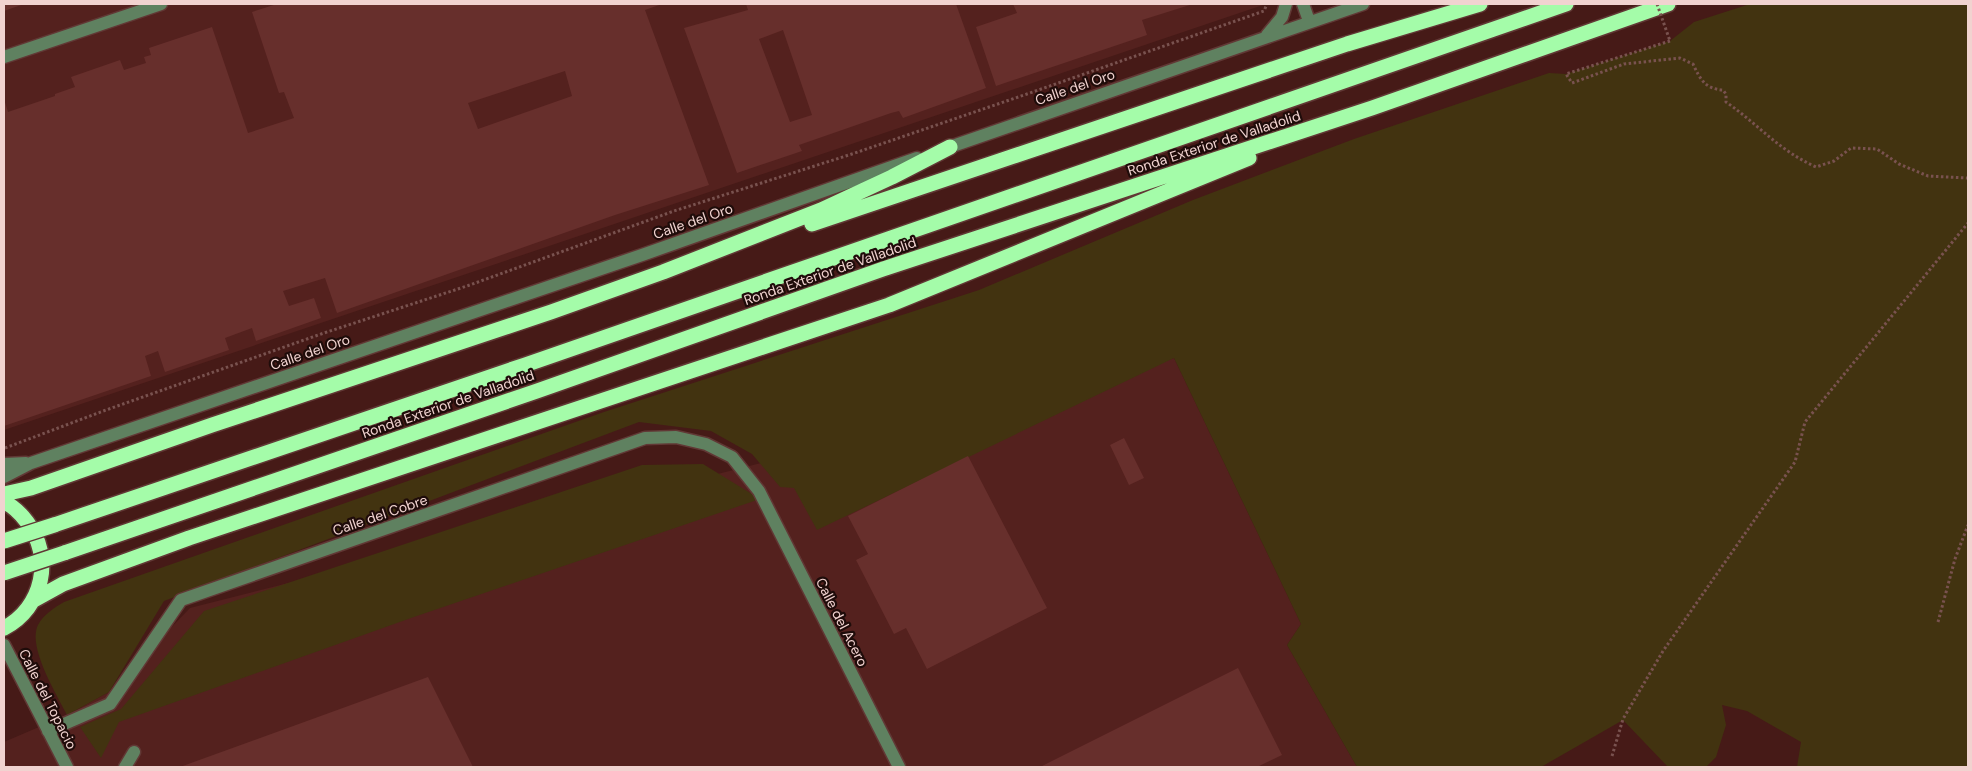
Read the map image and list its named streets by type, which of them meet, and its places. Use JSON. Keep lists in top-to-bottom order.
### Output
{
  "streets": {
    "highway": ["Ronda Exterior de Valladolid"],
    "street": [
      "Calle del Oro",
      "Calle del Cobre",
      "Calle del Acero",
      "Calle del Topacio"
    ]
  },
  "crossings": [
    ["Calle del Cobre", "Calle del Acero"],
    ["Calle del Cobre", "Calle del Topacio"]
  ]
}
